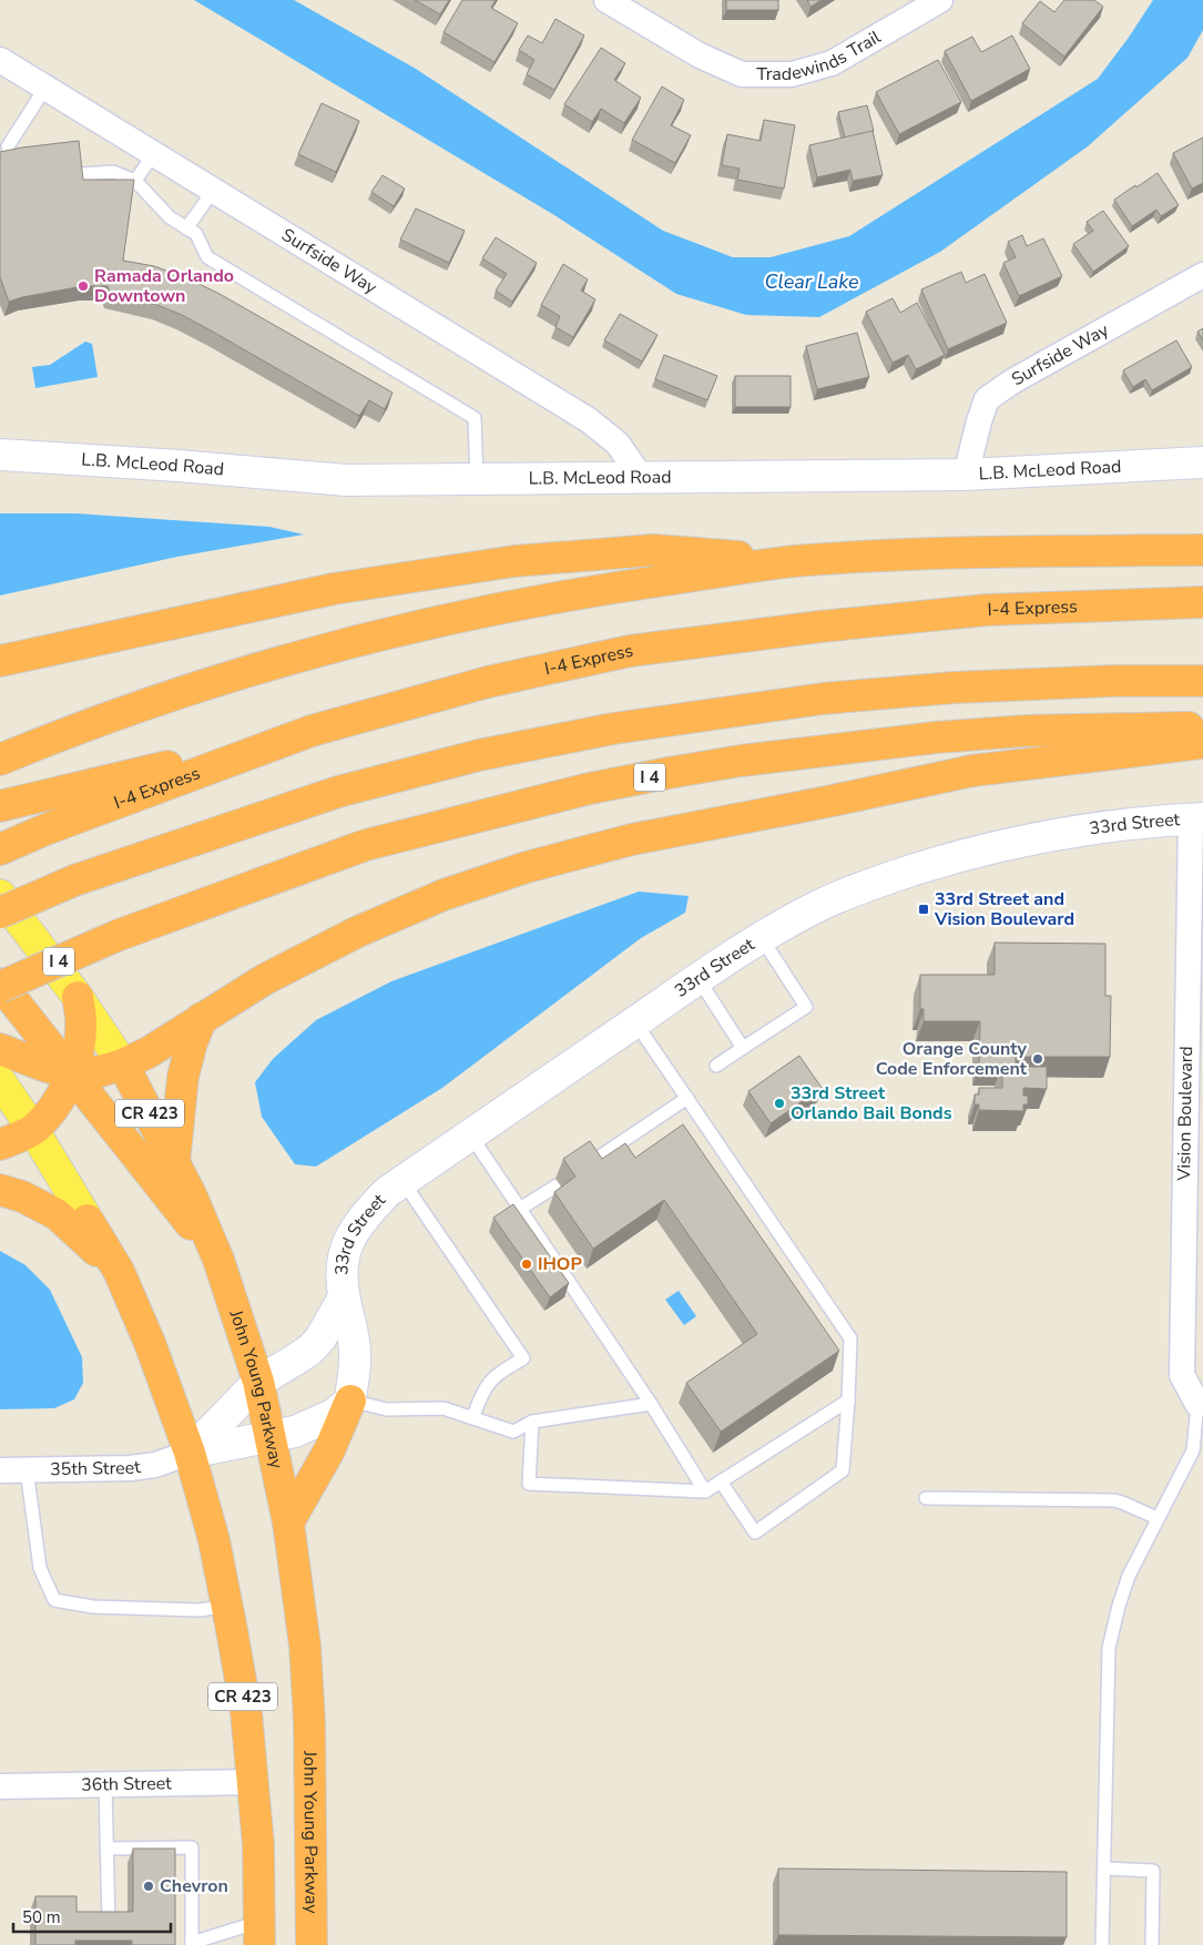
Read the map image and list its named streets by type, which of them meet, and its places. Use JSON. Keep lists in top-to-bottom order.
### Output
{
  "streets": {
    "highway": [
      "I-4 Express",
      "I 4",
      "CR 423",
      "John Young Parkway"
    ],
    "street": [
      "Tradewinds Trail",
      "Surfside Way",
      "L.B. McLeod Road",
      "33rd Street",
      "Vision Boulevard",
      "35th Street",
      "36th Street"
    ]
  },
  "crossings": [
    ["Surfside Way", "L.B. McLeod Road"],
    ["33rd Street", "CR 423"],
    ["33rd Street", "Vision Boulevard"],
    ["33rd Street", "John Young Parkway"],
    ["33rd Street", "35th Street"],
    ["CR 423", "35th Street"],
    ["CR 423", "36th Street"]
  ],
  "water": ["Clear Lake"],
  "places": {
    "other": [
      "Ramada Orlando Downtown",
      "Orange County Code Enforcement",
      "33rd Street Orlando Bail Bonds",
      "IHOP",
      "Chevron"
    ],
    "transit": ["33rd Street and Vision Boulevard"]
  },
  "scale_bar": "50 m"
}
